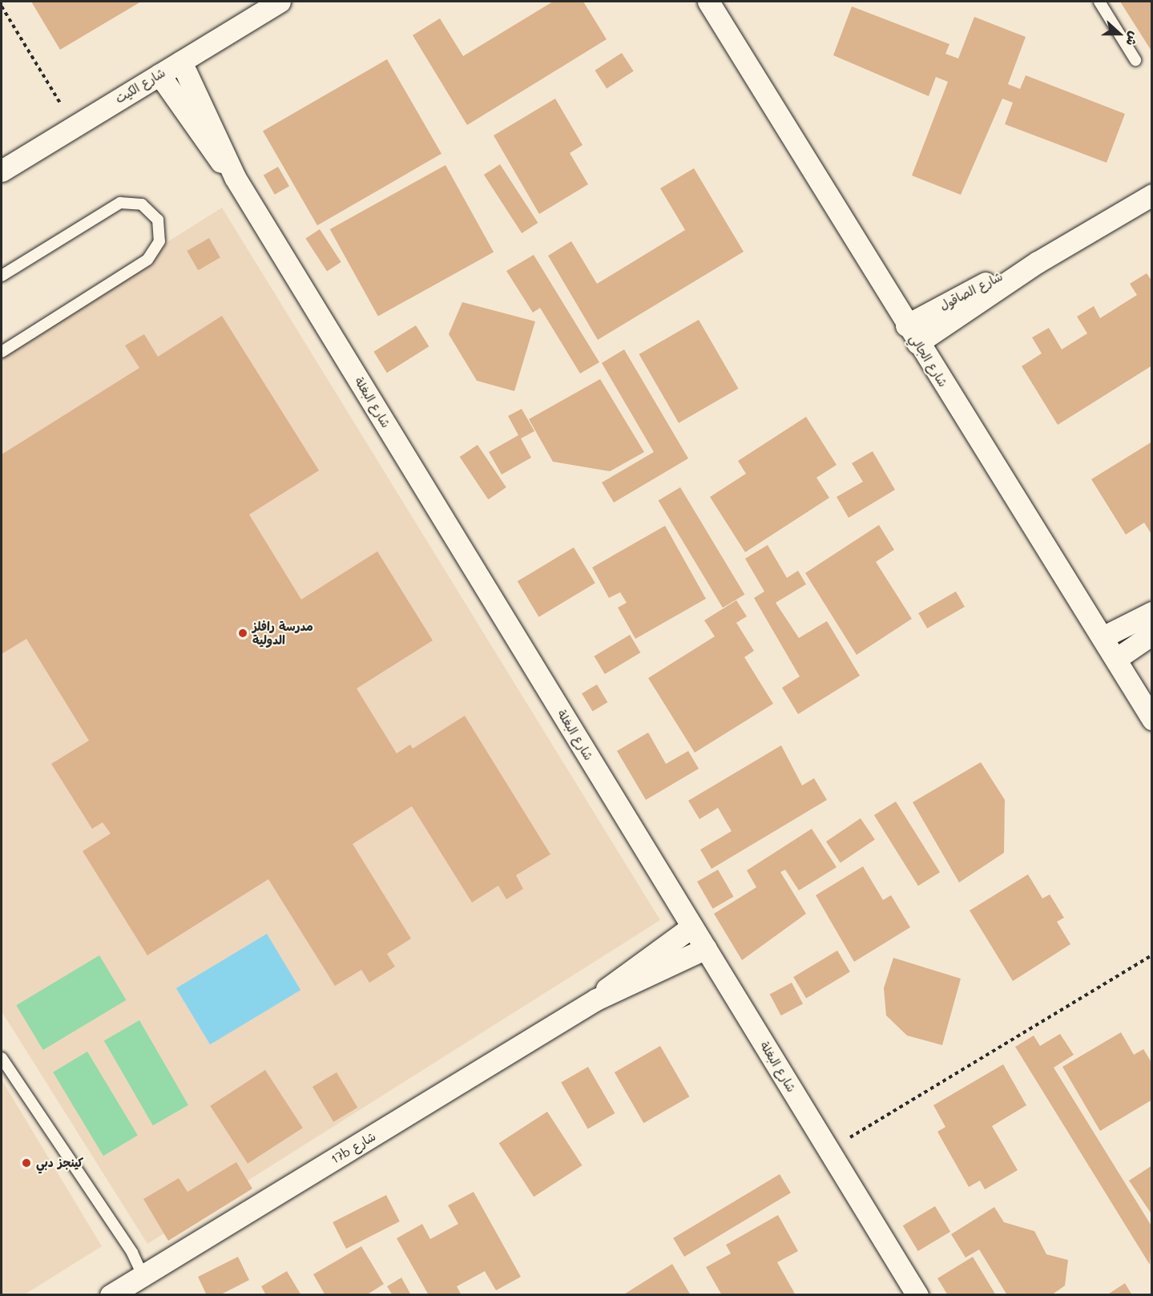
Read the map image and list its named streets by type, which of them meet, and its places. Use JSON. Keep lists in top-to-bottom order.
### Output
{
  "streets": {
    "street": [
      "شارع الكيت",
      "شارع الصاقول",
      "شارع الجالي",
      "شارع البغلة",
      "17b شارع"
    ]
  },
  "crossings": [
    ["شارع الكيت", "شارع البغلة"],
    ["شارع الصاقول", "شارع الجالي"],
    ["شارع البغلة", "17b شارع"]
  ],
  "places": ["مدرسة رافلز الدولية", "كينجز دبي"],
  "north": "right"
}
